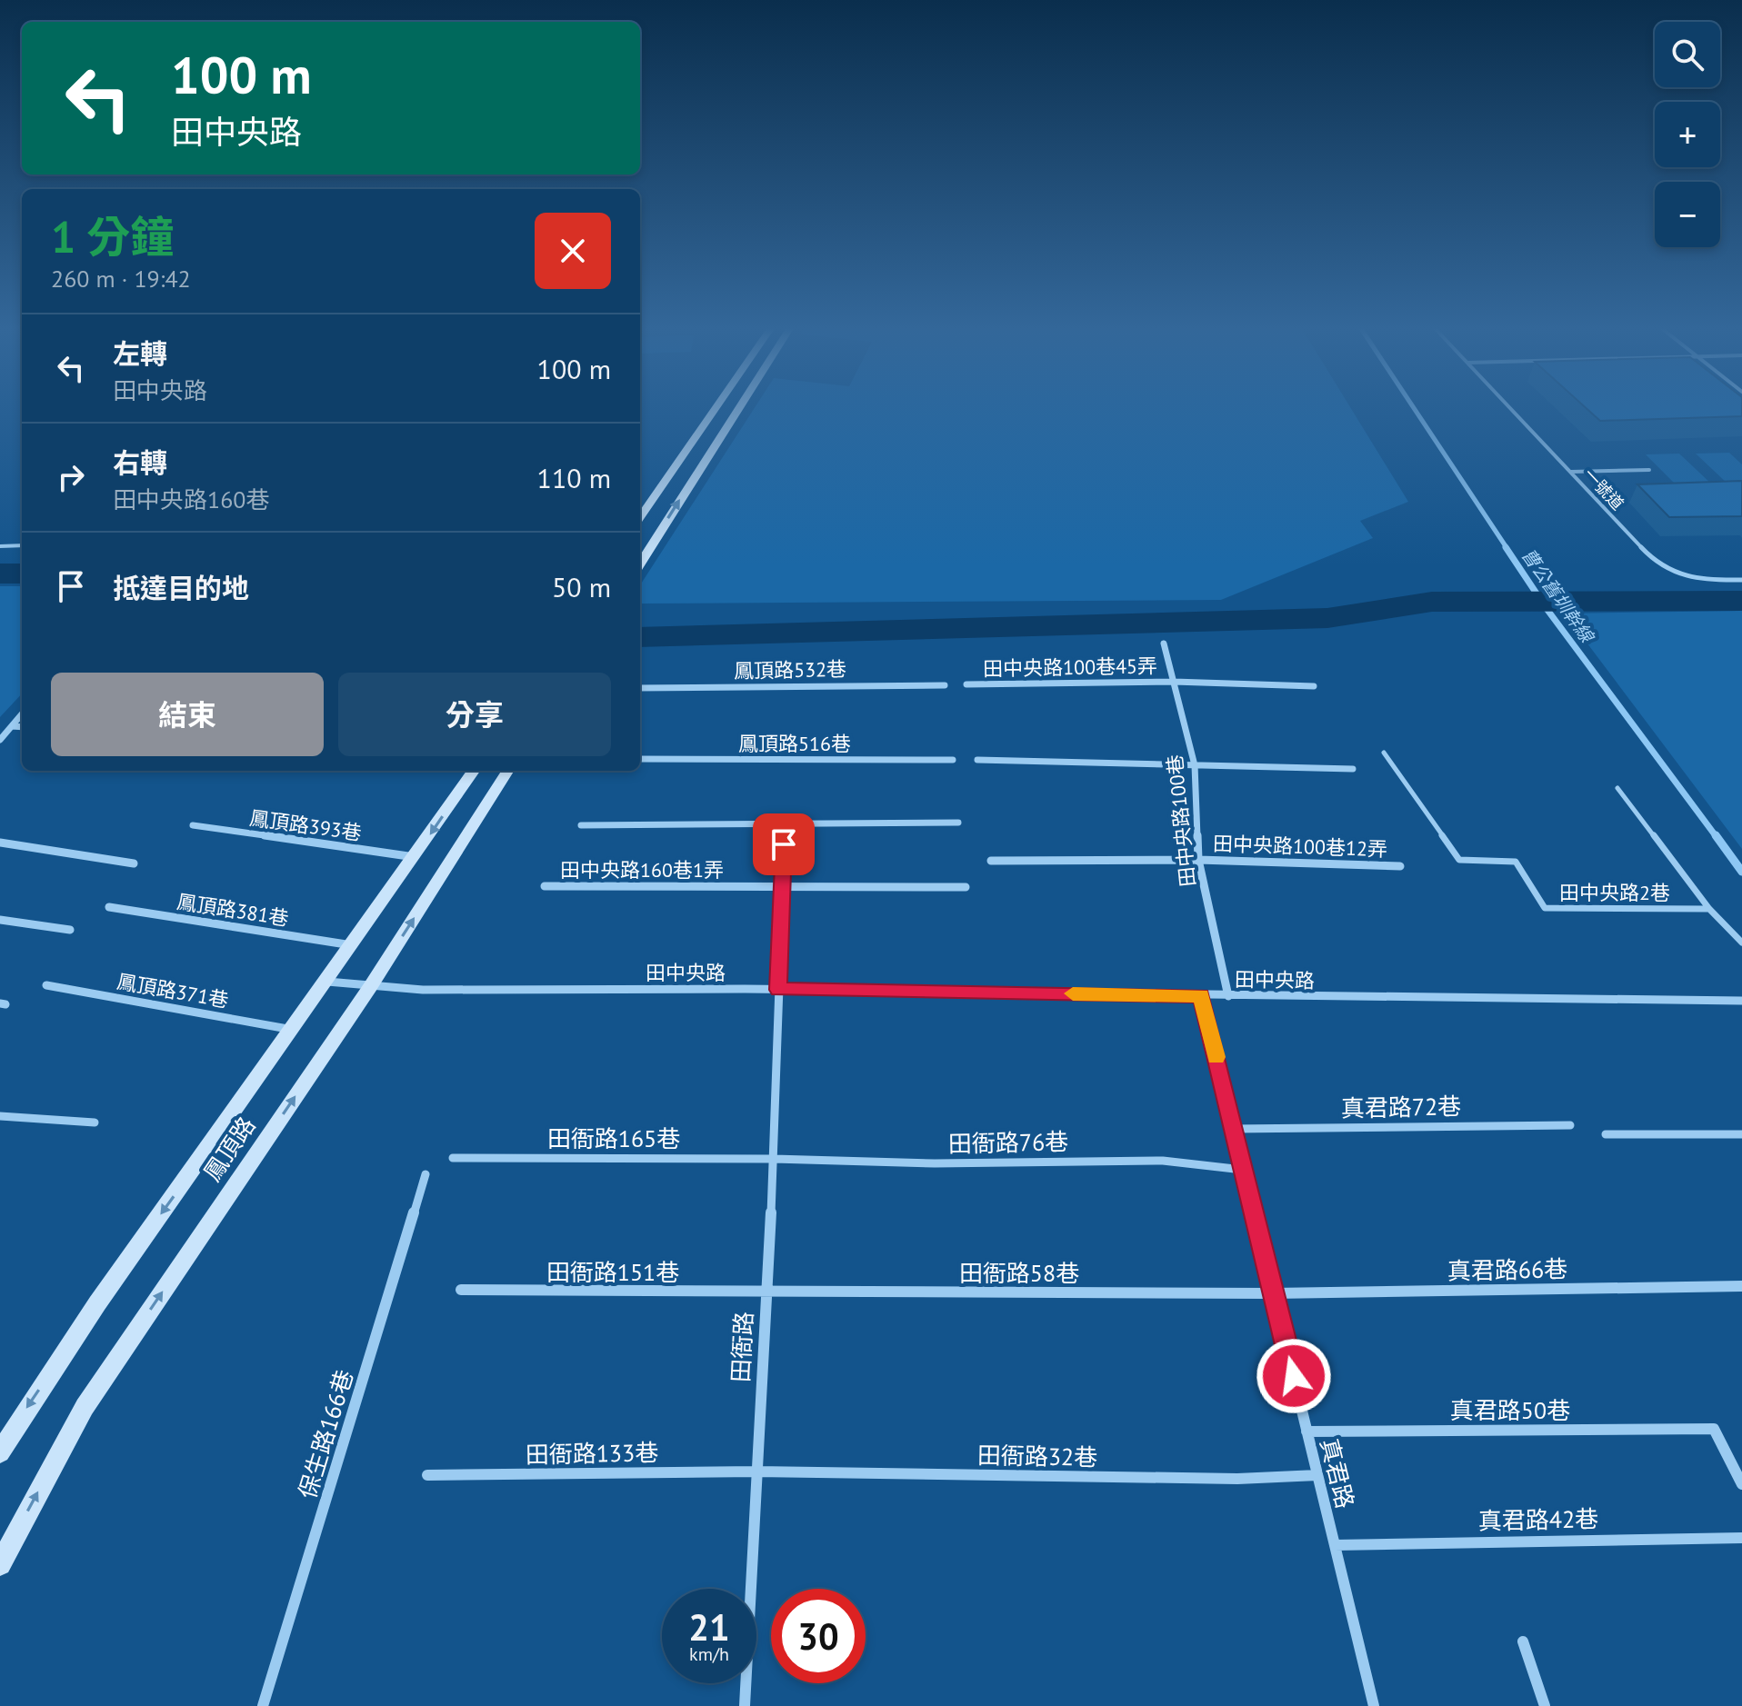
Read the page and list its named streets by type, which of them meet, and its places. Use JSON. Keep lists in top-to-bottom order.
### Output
{
  "streets": {
    "main road": ["鳳頂路"],
    "street": [
      "田中央路100巷45弄",
      "鳳頂路532巷",
      "鳳頂路516巷",
      "田中央路100巷",
      "鳳頂路393巷",
      "田中央路100巷12弄",
      "田中央路160巷1弄",
      "鳳頂路381巷",
      "田中央路",
      "鳳頂路371巷",
      "真君路72巷",
      "田衙路165巷",
      "田衙路76巷",
      "真君路66巷",
      "田衙路151巷",
      "田衙路58巷",
      "田衙路",
      "真君路50巷",
      "保生路166巷",
      "田衙路133巷",
      "田衙路32巷",
      "真君路",
      "真君路42巷"
    ],
    "lane": ["一號道", "田中央路2巷"]
  },
  "crossings": [
    ["田中央路100巷45弄", "田中央路100巷"],
    ["田中央路100巷", "田中央路100巷12弄"],
    ["田中央路100巷", "田中央路"],
    ["鳳頂路393巷", "鳳頂路"],
    ["田中央路160巷1弄", "田衙路"],
    ["鳳頂路381巷", "鳳頂路"],
    ["田中央路", "鳳頂路"],
    ["田中央路", "田衙路"],
    ["田中央路", "真君路"],
    ["鳳頂路371巷", "鳳頂路"],
    ["真君路72巷", "真君路"],
    ["田衙路165巷", "田衙路76巷"],
    ["田衙路165巷", "田衙路"],
    ["田衙路76巷", "田衙路"],
    ["田衙路76巷", "真君路"],
    ["真君路66巷", "田衙路58巷"],
    ["真君路66巷", "真君路"],
    ["田衙路151巷", "田衙路58巷"],
    ["田衙路151巷", "田衙路"],
    ["田衙路58巷", "田衙路"],
    ["田衙路58巷", "真君路"],
    ["田衙路", "田衙路133巷"],
    ["田衙路", "田衙路32巷"],
    ["真君路50巷", "真君路"],
    ["田衙路133巷", "田衙路32巷"],
    ["田衙路32巷", "真君路"],
    ["真君路", "真君路42巷"]
  ],
  "water": ["曹公舊圳幹線"],
  "page": {
    "map_buttons": ["+", "−"],
    "turn": ["100 m", "田中央路"],
    "heading": ["1 分鐘", "260 m · 19:42"],
    "list": [
      {
        "name": "左轉",
        "note": "田中央路",
        "value": "100 m"
      },
      {
        "name": "右轉",
        "note": "田中央路160巷",
        "value": "110 m"
      },
      {
        "name": "抵達目的地",
        "value": "50 m"
      }
    ],
    "buttons": ["結束", "分享"],
    "speed": "21 km/h",
    "limit": "30"
  }
}
